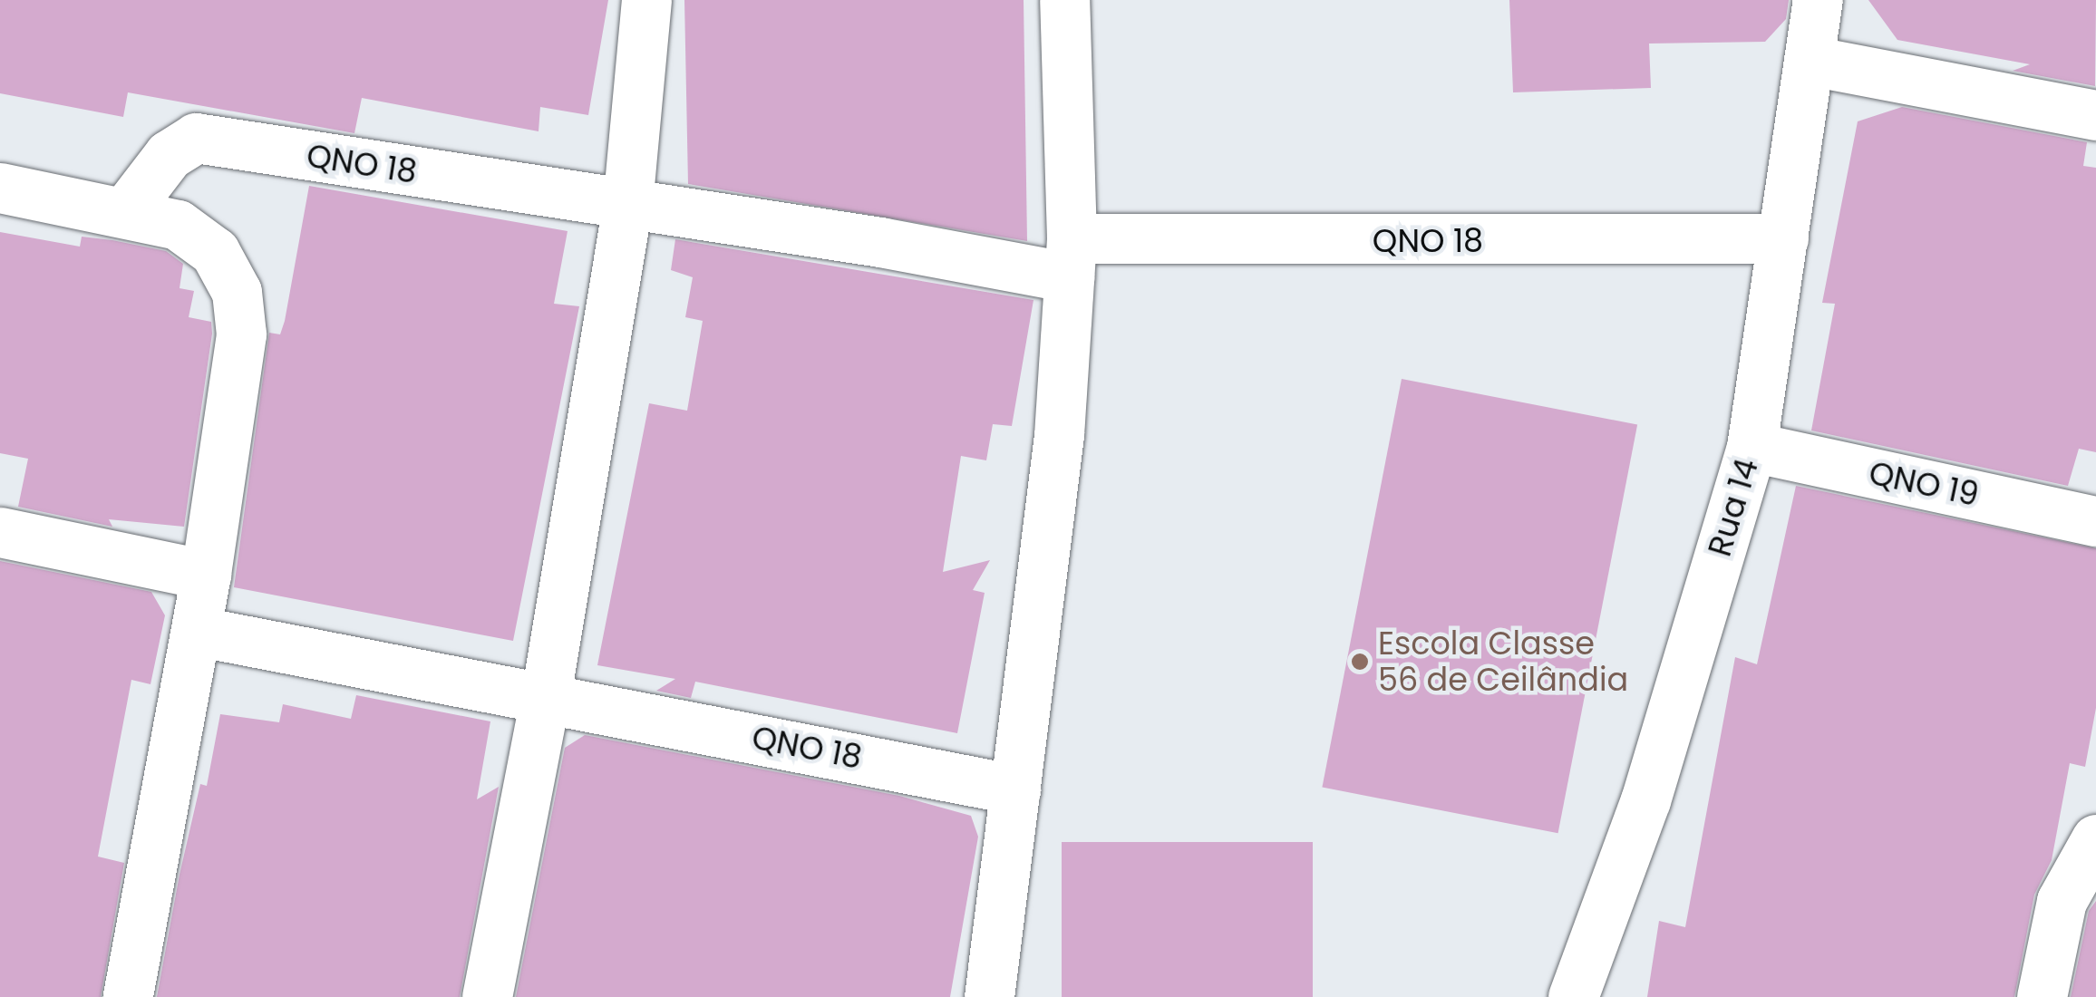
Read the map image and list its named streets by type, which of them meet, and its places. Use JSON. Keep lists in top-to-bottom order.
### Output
{
  "streets": {
    "street": ["QNO 18", "QNO 19", "Rua 14"]
  },
  "crossings": [
    ["QNO 18", "Rua 14"],
    ["QNO 19", "Rua 14"]
  ],
  "places": ["Escola Classe 56 de Ceilândia"]
}
